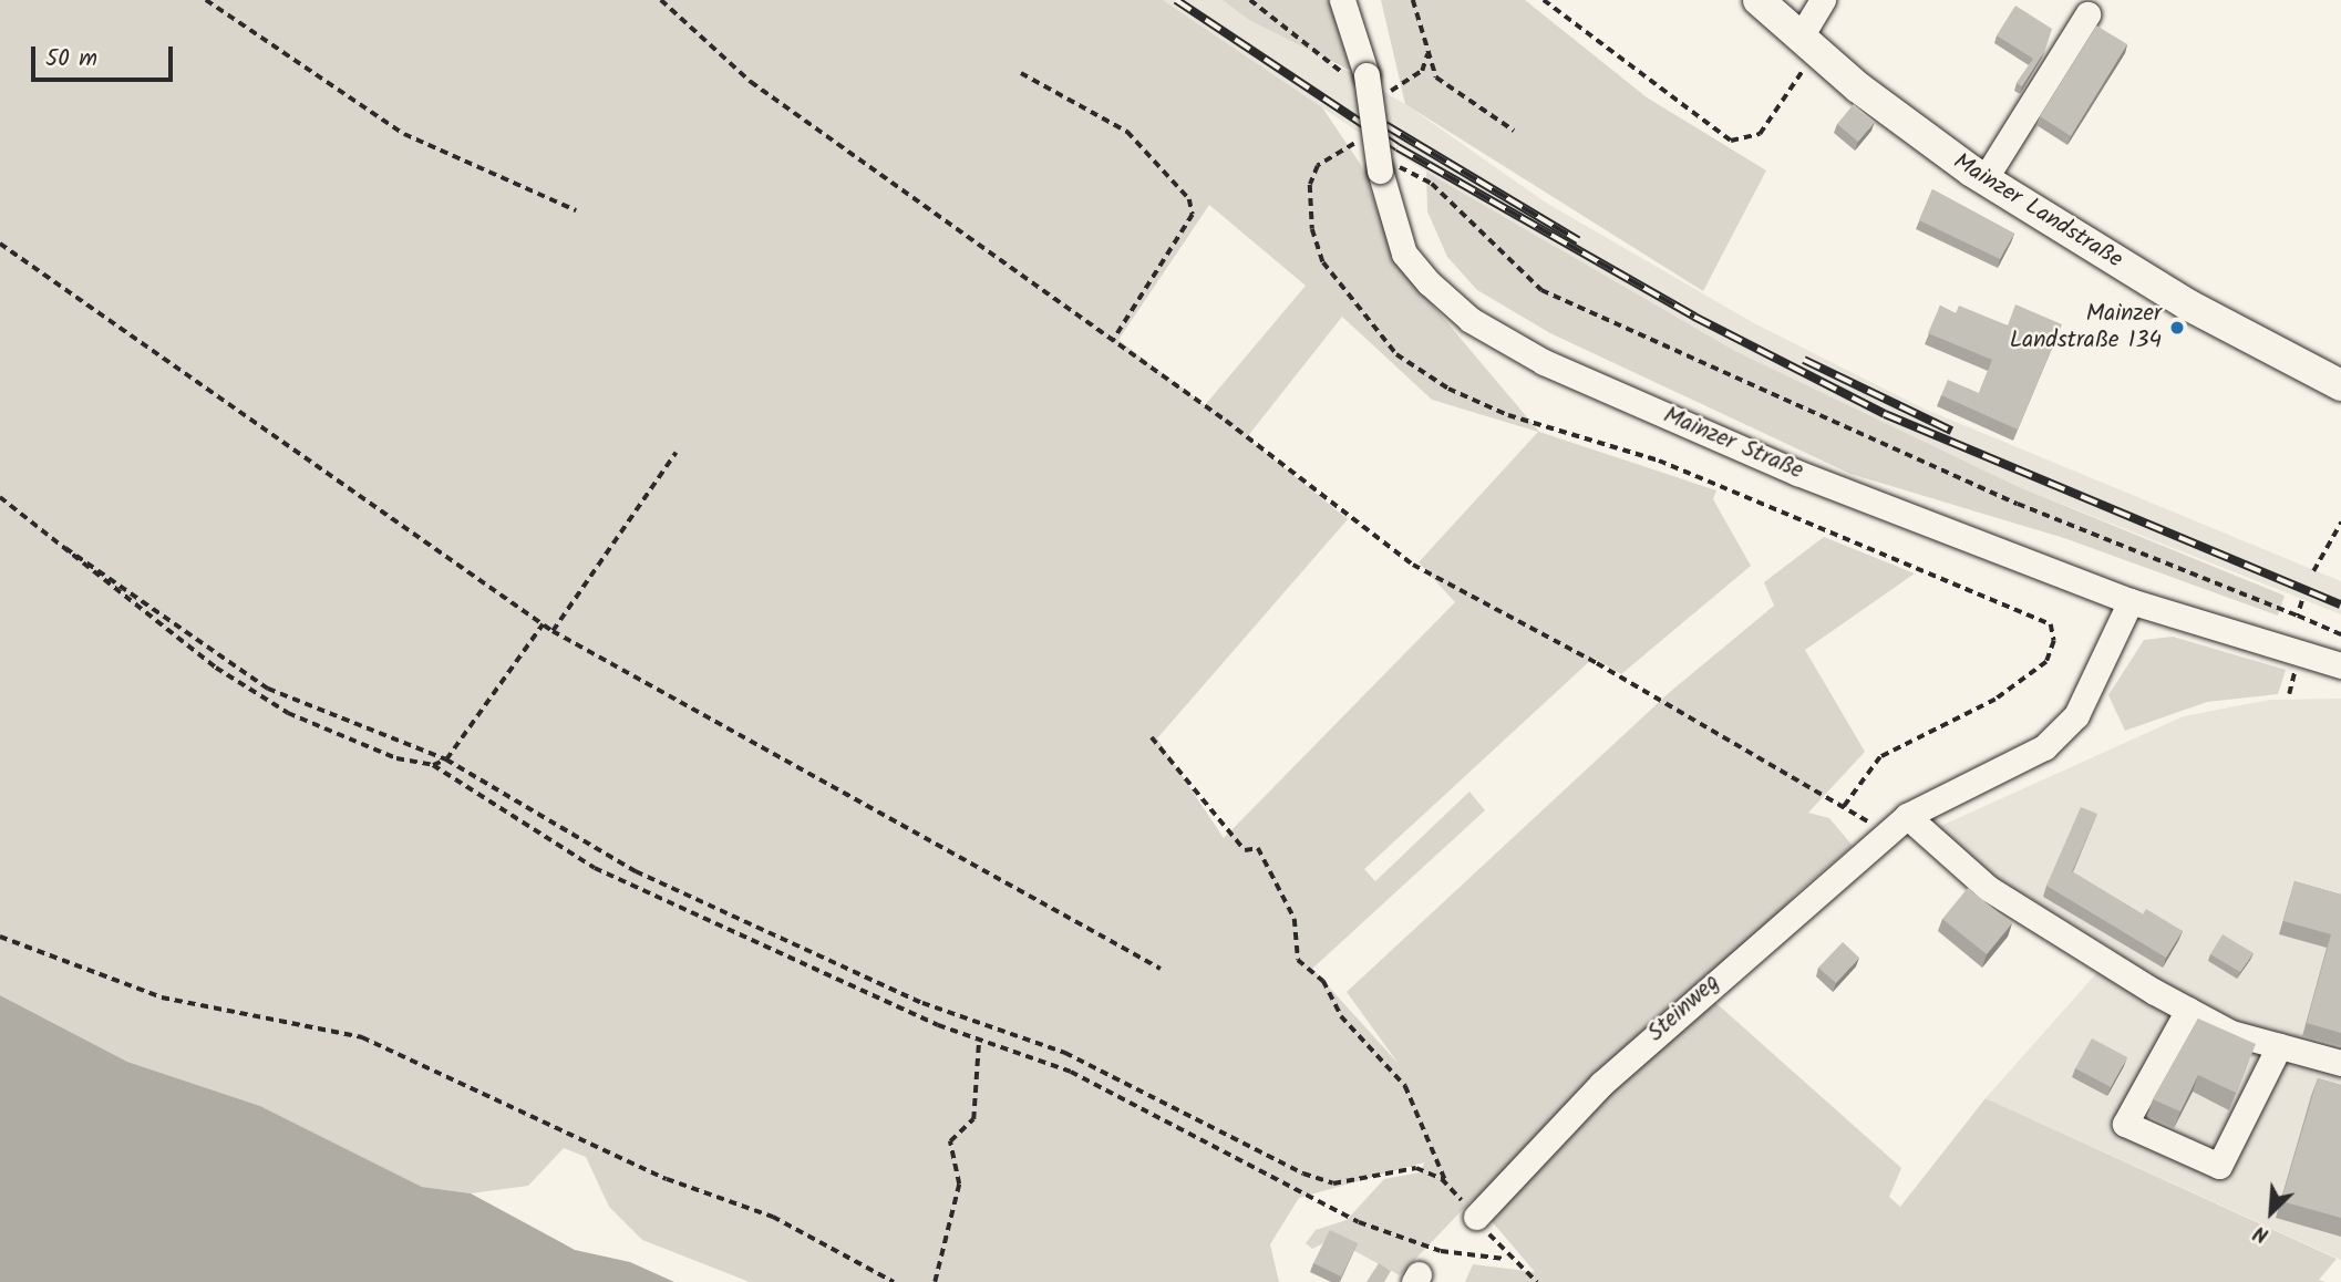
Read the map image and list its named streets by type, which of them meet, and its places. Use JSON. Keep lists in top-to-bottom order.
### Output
{
  "streets": {
    "main road": ["Mainzer Landstraße"],
    "street": ["Mainzer Straße", "Steinweg"]
  },
  "crossings": [
    ["Mainzer Straße", "Steinweg"]
  ],
  "places": ["Mainzer Landstraße 134"],
  "scale_bar": "50 m",
  "north": "bottom left"
}
